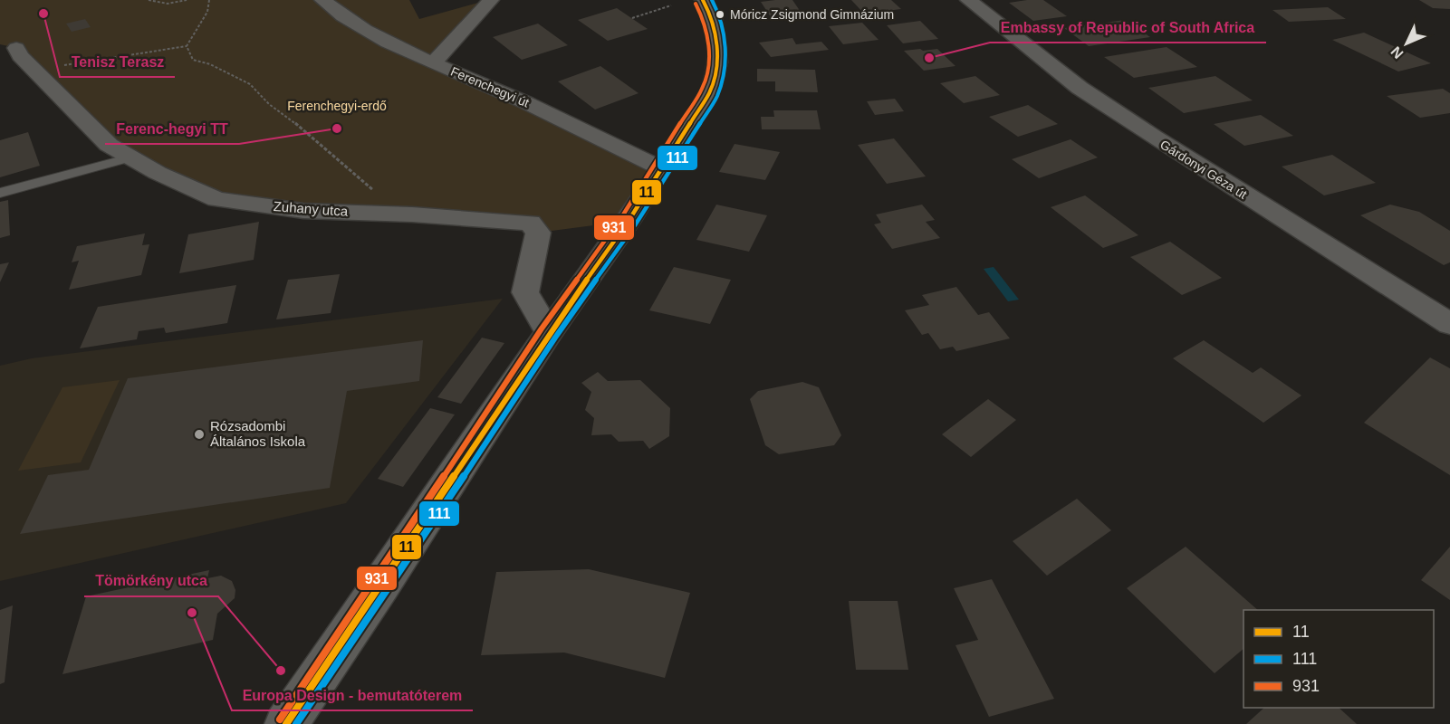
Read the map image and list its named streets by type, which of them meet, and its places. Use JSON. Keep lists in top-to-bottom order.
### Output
{
  "streets": {
    "street": ["Ferenchegyi út", "Gárdonyi Géza út", "Zuhany utca"]
  },
  "parks": ["Ferenchegyi-erdő"],
  "places": [
    "Tenisz Terasz",
    "Móricz Zsigmond Gimnázium",
    "Embassy of Republic of South Africa",
    "Ferenc-hegyi TT",
    "Rózsadombi Általános Iskola",
    "Europa Design - bemutatóterem",
    "Tömörkény utca"
  ],
  "lines": ["transit line 11", "transit line 111", "transit line 931"],
  "legend": ["11", "111", "931"],
  "north": "bottom left"
}
